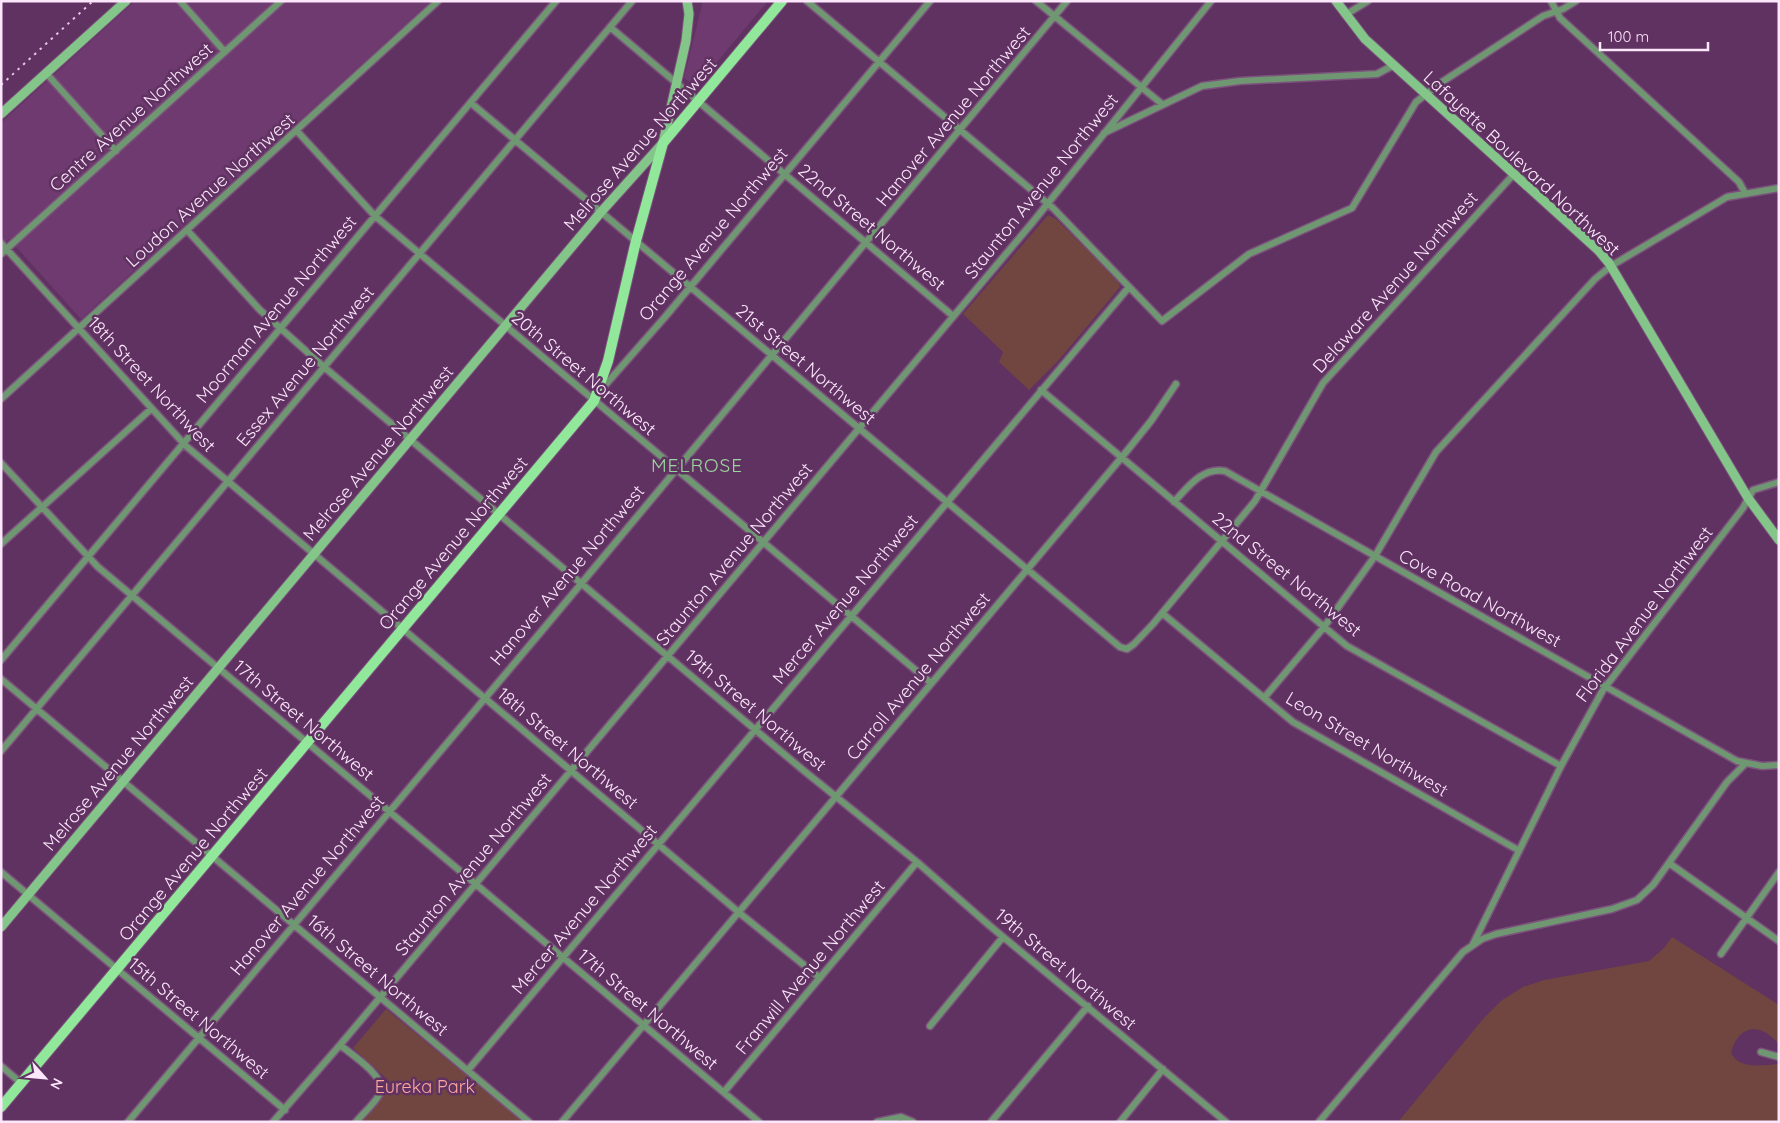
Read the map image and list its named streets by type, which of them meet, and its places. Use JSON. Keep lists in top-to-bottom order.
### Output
{
  "streets": {
    "main road": ["Melrose Avenue Northwest", "Orange Avenue Northwest"],
    "street": [
      "Hanover Avenue Northwest",
      "Centre Avenue Northwest",
      "Lafayette Boulevard Northwest",
      "Staunton Avenue Northwest",
      "Loudon Avenue Northwest",
      "22nd Street Northwest",
      "Delaware Avenue Northwest",
      "Moorman Avenue Northwest",
      "21st Street Northwest",
      "Essex Avenue Northwest",
      "20th Street Northwest",
      "18th Street Northwest",
      "Cove Road Northwest",
      "Mercer Avenue Northwest",
      "Florida Avenue Northwest",
      "Carroll Avenue Northwest",
      "19th Street Northwest",
      "17th Street Northwest",
      "Leon Street Northwest",
      "Franwill Avenue Northwest",
      "16th Street Northwest",
      "15th Street Northwest"
    ]
  },
  "crossings": [
    ["Hanover Avenue Northwest", "22nd Street Northwest"],
    ["Hanover Avenue Northwest", "21st Street Northwest"],
    ["Hanover Avenue Northwest", "20th Street Northwest"],
    ["Hanover Avenue Northwest", "18th Street Northwest"],
    ["Hanover Avenue Northwest", "19th Street Northwest"],
    ["Hanover Avenue Northwest", "17th Street Northwest"],
    ["Hanover Avenue Northwest", "16th Street Northwest"],
    ["Hanover Avenue Northwest", "15th Street Northwest"],
    ["Centre Avenue Northwest", "18th Street Northwest"],
    ["Melrose Avenue Northwest", "22nd Street Northwest"],
    ["Melrose Avenue Northwest", "21st Street Northwest"],
    ["Melrose Avenue Northwest", "20th Street Northwest"],
    ["Melrose Avenue Northwest", "18th Street Northwest"],
    ["Melrose Avenue Northwest", "19th Street Northwest"],
    ["Melrose Avenue Northwest", "17th Street Northwest"],
    ["Melrose Avenue Northwest", "16th Street Northwest"],
    ["Melrose Avenue Northwest", "15th Street Northwest"],
    ["Lafayette Boulevard Northwest", "Delaware Avenue Northwest"],
    ["Lafayette Boulevard Northwest", "Florida Avenue Northwest"],
    ["Staunton Avenue Northwest", "22nd Street Northwest"],
    ["Staunton Avenue Northwest", "21st Street Northwest"],
    ["Staunton Avenue Northwest", "20th Street Northwest"],
    ["Staunton Avenue Northwest", "18th Street Northwest"],
    ["Staunton Avenue Northwest", "19th Street Northwest"],
    ["Staunton Avenue Northwest", "17th Street Northwest"],
    ["Staunton Avenue Northwest", "16th Street Northwest"],
    ["Staunton Avenue Northwest", "15th Street Northwest"],
    ["Loudon Avenue Northwest", "20th Street Northwest"],
    ["Loudon Avenue Northwest", "18th Street Northwest"],
    ["Loudon Avenue Northwest", "19th Street Northwest"],
    ["22nd Street Northwest", "Orange Avenue Northwest"],
    ["22nd Street Northwest", "Delaware Avenue Northwest"],
    ["22nd Street Northwest", "Essex Avenue Northwest"],
    ["22nd Street Northwest", "Cove Road Northwest"],
    ["22nd Street Northwest", "Mercer Avenue Northwest"],
    ["22nd Street Northwest", "Florida Avenue Northwest"],
    ["22nd Street Northwest", "Carroll Avenue Northwest"],
    ["Orange Avenue Northwest", "21st Street Northwest"],
    ["Orange Avenue Northwest", "20th Street Northwest"],
    ["Orange Avenue Northwest", "18th Street Northwest"],
    ["Orange Avenue Northwest", "19th Street Northwest"],
    ["Orange Avenue Northwest", "17th Street Northwest"],
    ["Orange Avenue Northwest", "16th Street Northwest"],
    ["Orange Avenue Northwest", "15th Street Northwest"],
    ["Delaware Avenue Northwest", "21st Street Northwest"],
    ["Delaware Avenue Northwest", "Cove Road Northwest"],
    ["Delaware Avenue Northwest", "Leon Street Northwest"],
    ["Moorman Avenue Northwest", "21st Street Northwest"],
    ["Moorman Avenue Northwest", "20th Street Northwest"],
    ["Moorman Avenue Northwest", "18th Street Northwest"],
    ["Moorman Avenue Northwest", "19th Street Northwest"],
    ["Moorman Avenue Northwest", "17th Street Northwest"],
    ["21st Street Northwest", "Essex Avenue Northwest"],
    ["21st Street Northwest", "Mercer Avenue Northwest"],
    ["21st Street Northwest", "Carroll Avenue Northwest"],
    ["Essex Avenue Northwest", "20th Street Northwest"],
    ["Essex Avenue Northwest", "18th Street Northwest"],
    ["Essex Avenue Northwest", "19th Street Northwest"],
    ["Essex Avenue Northwest", "17th Street Northwest"],
    ["Essex Avenue Northwest", "16th Street Northwest"],
    ["20th Street Northwest", "Mercer Avenue Northwest"],
    ["20th Street Northwest", "Carroll Avenue Northwest"],
    ["18th Street Northwest", "Mercer Avenue Northwest"],
    ["18th Street Northwest", "Carroll Avenue Northwest"],
    ["18th Street Northwest", "Franwill Avenue Northwest"],
    ["Cove Road Northwest", "Florida Avenue Northwest"],
    ["Mercer Avenue Northwest", "19th Street Northwest"],
    ["Mercer Avenue Northwest", "17th Street Northwest"],
    ["Mercer Avenue Northwest", "16th Street Northwest"],
    ["Florida Avenue Northwest", "Leon Street Northwest"],
    ["Carroll Avenue Northwest", "19th Street Northwest"],
    ["Carroll Avenue Northwest", "17th Street Northwest"],
    ["19th Street Northwest", "Franwill Avenue Northwest"],
    ["17th Street Northwest", "Franwill Avenue Northwest"]
  ],
  "districts": ["MELROSE"],
  "parks": ["Eureka Park"],
  "scale_bar": "100 m",
  "north": "bottom right"
}
